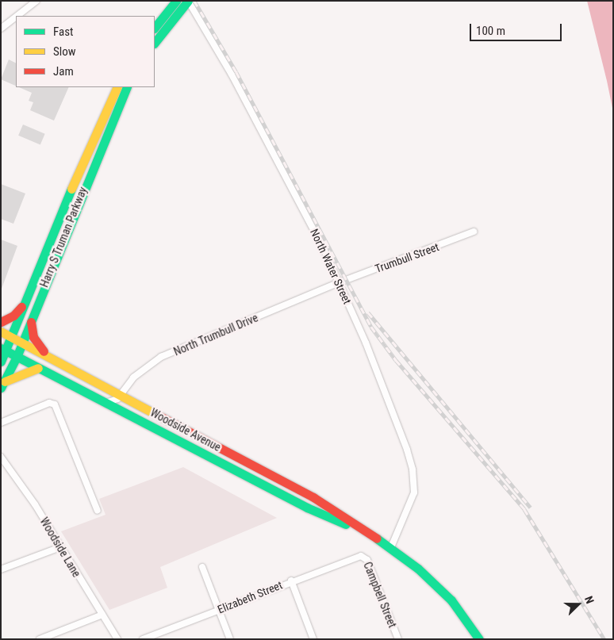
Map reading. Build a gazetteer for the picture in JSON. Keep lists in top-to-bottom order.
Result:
{
  "streets": {
    "street": [
      "Harry S Truman Parkway",
      "Trumbull Street",
      "North Water Street",
      "North Trumbull Drive",
      "Woodside Avenue",
      "Woodside Lane",
      "Campbell Street",
      "Elizabeth Street"
    ]
  },
  "crossings": [
    ["Harry S Truman Parkway", "Woodside Avenue"],
    ["Trumbull Street", "North Water Street"],
    ["Trumbull Street", "North Trumbull Drive"],
    ["North Water Street", "North Trumbull Drive"],
    ["North Water Street", "Woodside Avenue"],
    ["North Trumbull Drive", "Woodside Avenue"],
    ["Campbell Street", "Elizabeth Street"]
  ],
  "legend": ["Fast", "Slow", "Jam"],
  "scale_bar": "100 m",
  "north": "right"
}
